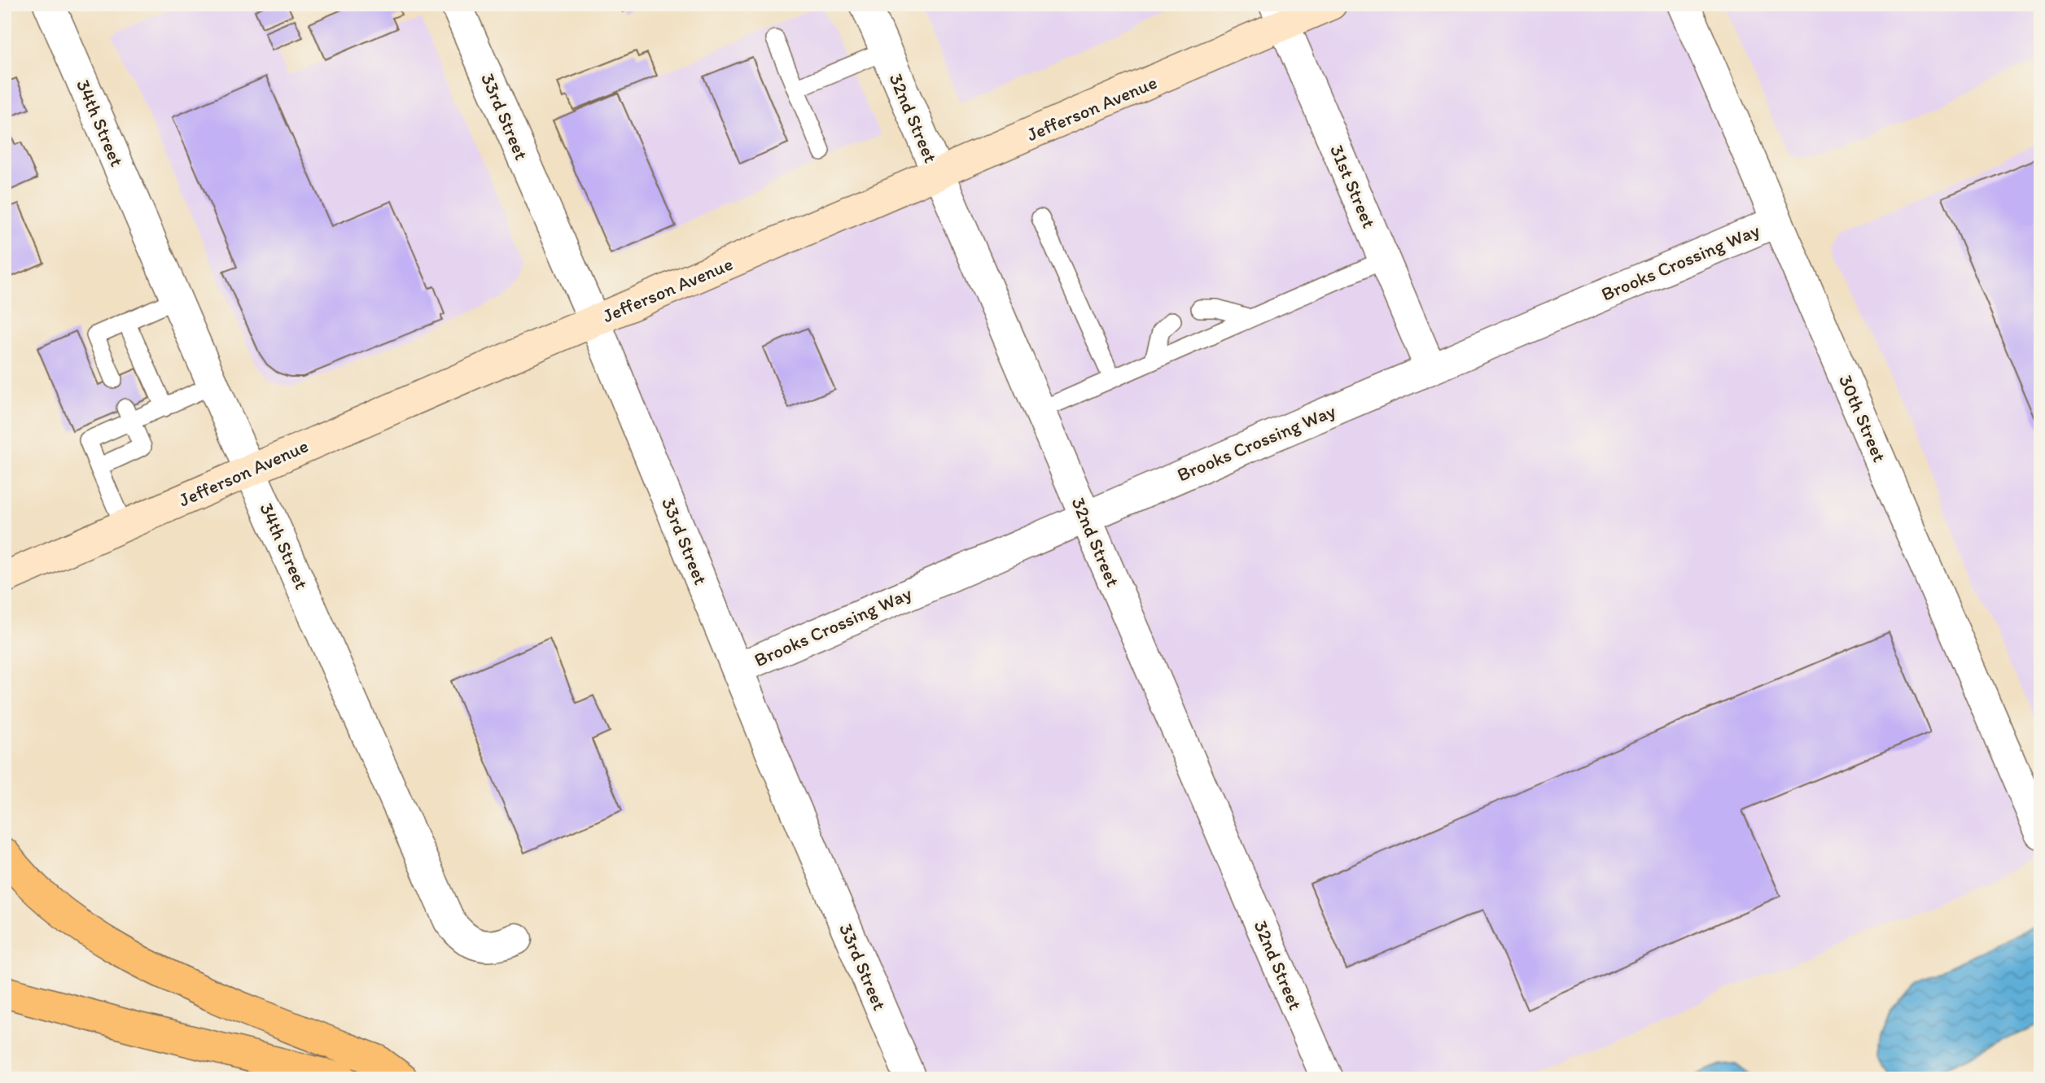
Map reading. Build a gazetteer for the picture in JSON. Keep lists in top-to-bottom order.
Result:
{
  "streets": {
    "main road": ["Jefferson Avenue"],
    "street": [
      "33rd Street",
      "32nd Street",
      "34th Street",
      "31st Street",
      "Brooks Crossing Way",
      "30th Street"
    ]
  },
  "crossings": [
    ["Jefferson Avenue", "33rd Street"],
    ["Jefferson Avenue", "32nd Street"],
    ["Jefferson Avenue", "34th Street"],
    ["Jefferson Avenue", "31st Street"],
    ["33rd Street", "Brooks Crossing Way"],
    ["32nd Street", "Brooks Crossing Way"],
    ["31st Street", "Brooks Crossing Way"],
    ["Brooks Crossing Way", "30th Street"]
  ]
}
